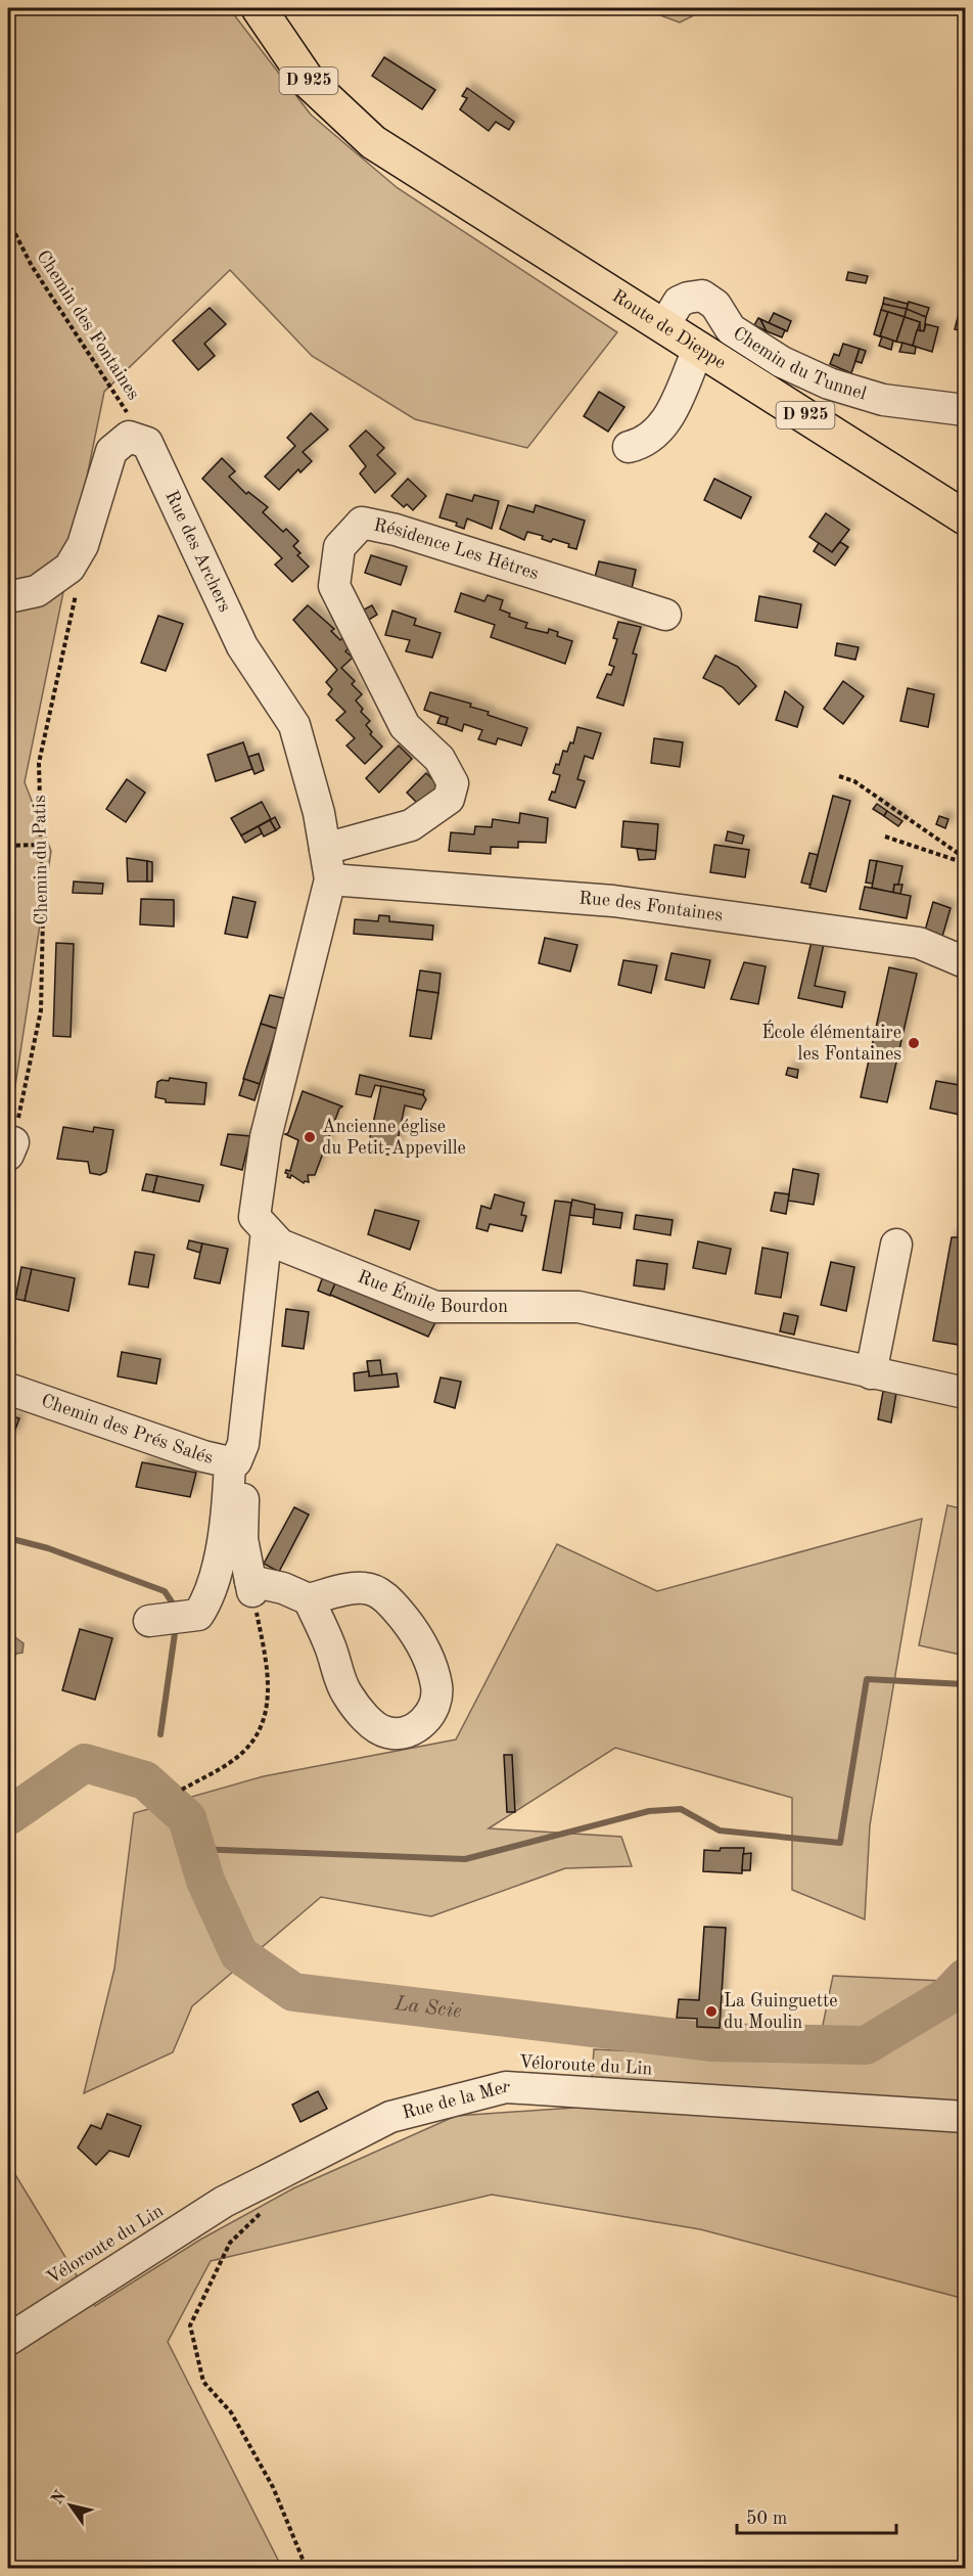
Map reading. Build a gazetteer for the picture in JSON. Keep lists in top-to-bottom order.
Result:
{
  "streets": {
    "main road": ["D 925", "Route de Dieppe"],
    "street": [
      "Chemin du Tunnel",
      "Résidence Les Hêtres",
      "Rue des Archers",
      "Rue des Fontaines",
      "Rue Émile Bourdon",
      "Chemin des Prés Salés",
      "Rue de la Mer"
    ],
    "path": ["Chemin des Fontaines", "Chemin du Patis"]
  },
  "crossings": [
    ["Chemin des Fontaines", "Rue des Archers"],
    ["Route de Dieppe", "Chemin du Tunnel"],
    ["Résidence Les Hêtres", "Rue des Archers"],
    ["Rue des Archers", "Rue des Fontaines"],
    ["Rue Émile Bourdon", "Chemin des Prés Salés"]
  ],
  "water": ["La Scie"],
  "places": ["École élémentaire les Fontaines", "Ancienne église du Petit-Appeville", "La Guinguette du Moulin"],
  "scale_bar": "50 m",
  "north": "top left"
}
